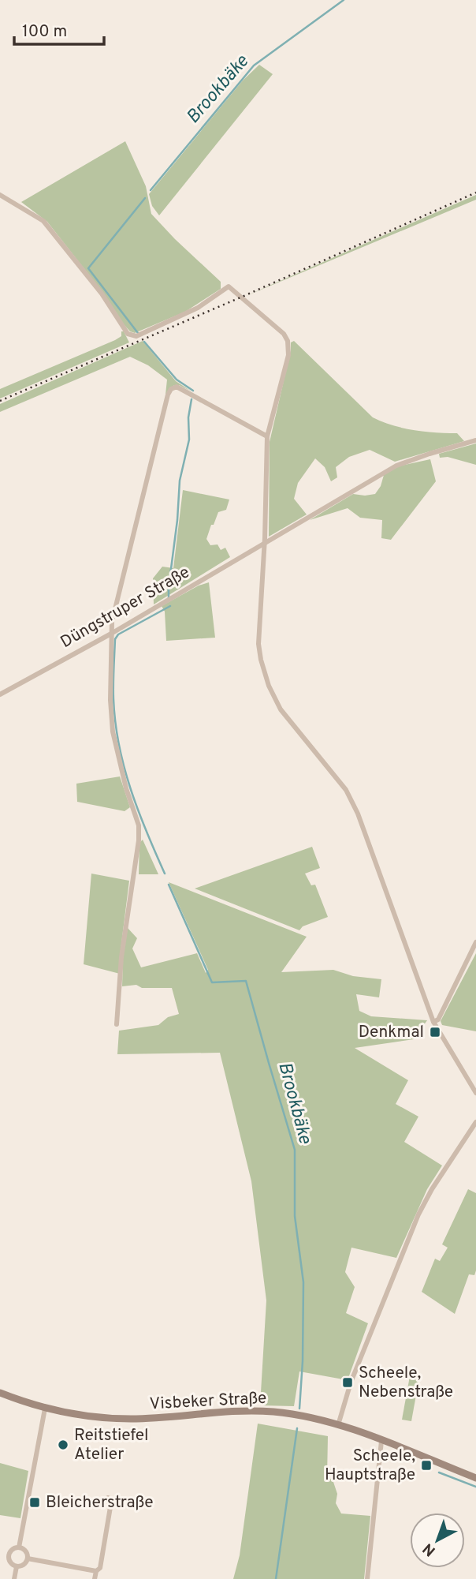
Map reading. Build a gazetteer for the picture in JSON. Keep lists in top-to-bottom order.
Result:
{
  "streets": {
    "main road": ["Visbeker Straße"],
    "street": ["Düngstruper Straße"]
  },
  "water": ["Brookbäke"],
  "places": {
    "transit": [
      "Denkmal",
      "Scheele, Nebenstraße",
      "Scheele, Hauptstraße",
      "Bleicherstraße"
    ],
    "other": ["Reitstiefel Atelier"]
  },
  "scale_bar": "100 m",
  "north": "bottom left"
}
